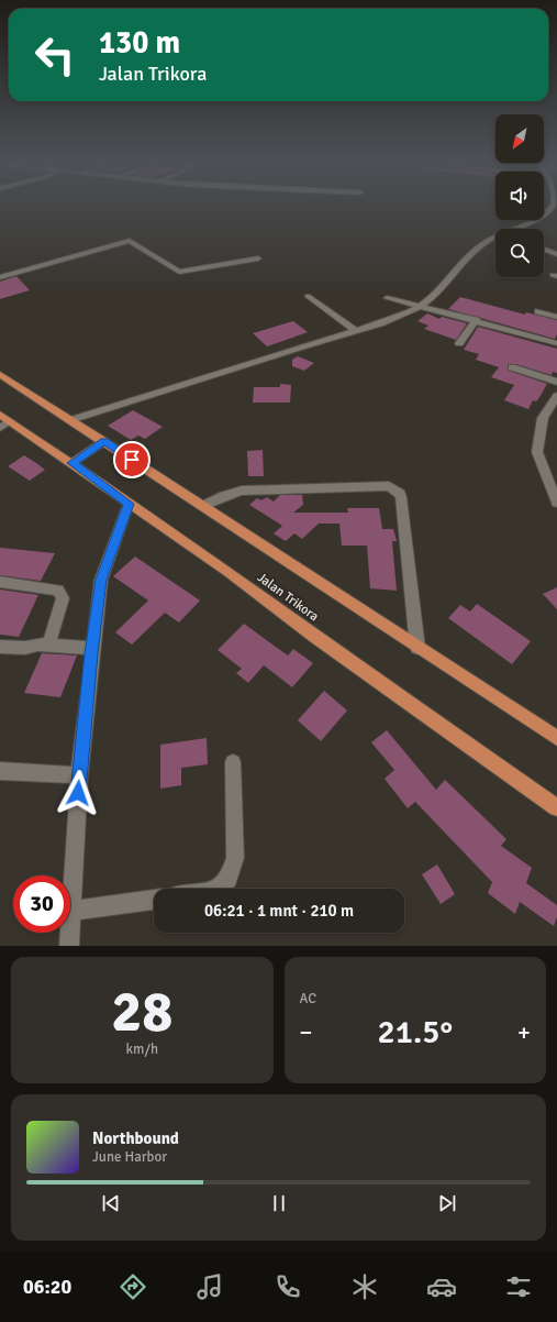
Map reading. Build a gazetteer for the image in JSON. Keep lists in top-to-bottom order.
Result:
{
  "streets": {
    "main road": ["Jalan Trikora"]
  },
  "north": "bottom left",
  "page": {
    "turn": ["130 m", "Jalan Trikora"],
    "limit": "30",
    "trip": "06:21 · 1 mnt · 210 m",
    "tile": [
      ["28", "km/h"],
      "AC"
    ],
    "heat": ["−", "21.5°", "+"],
    "song": ["Northbound", "June Harbor"],
    "tabs": "06:20"
  }
}
